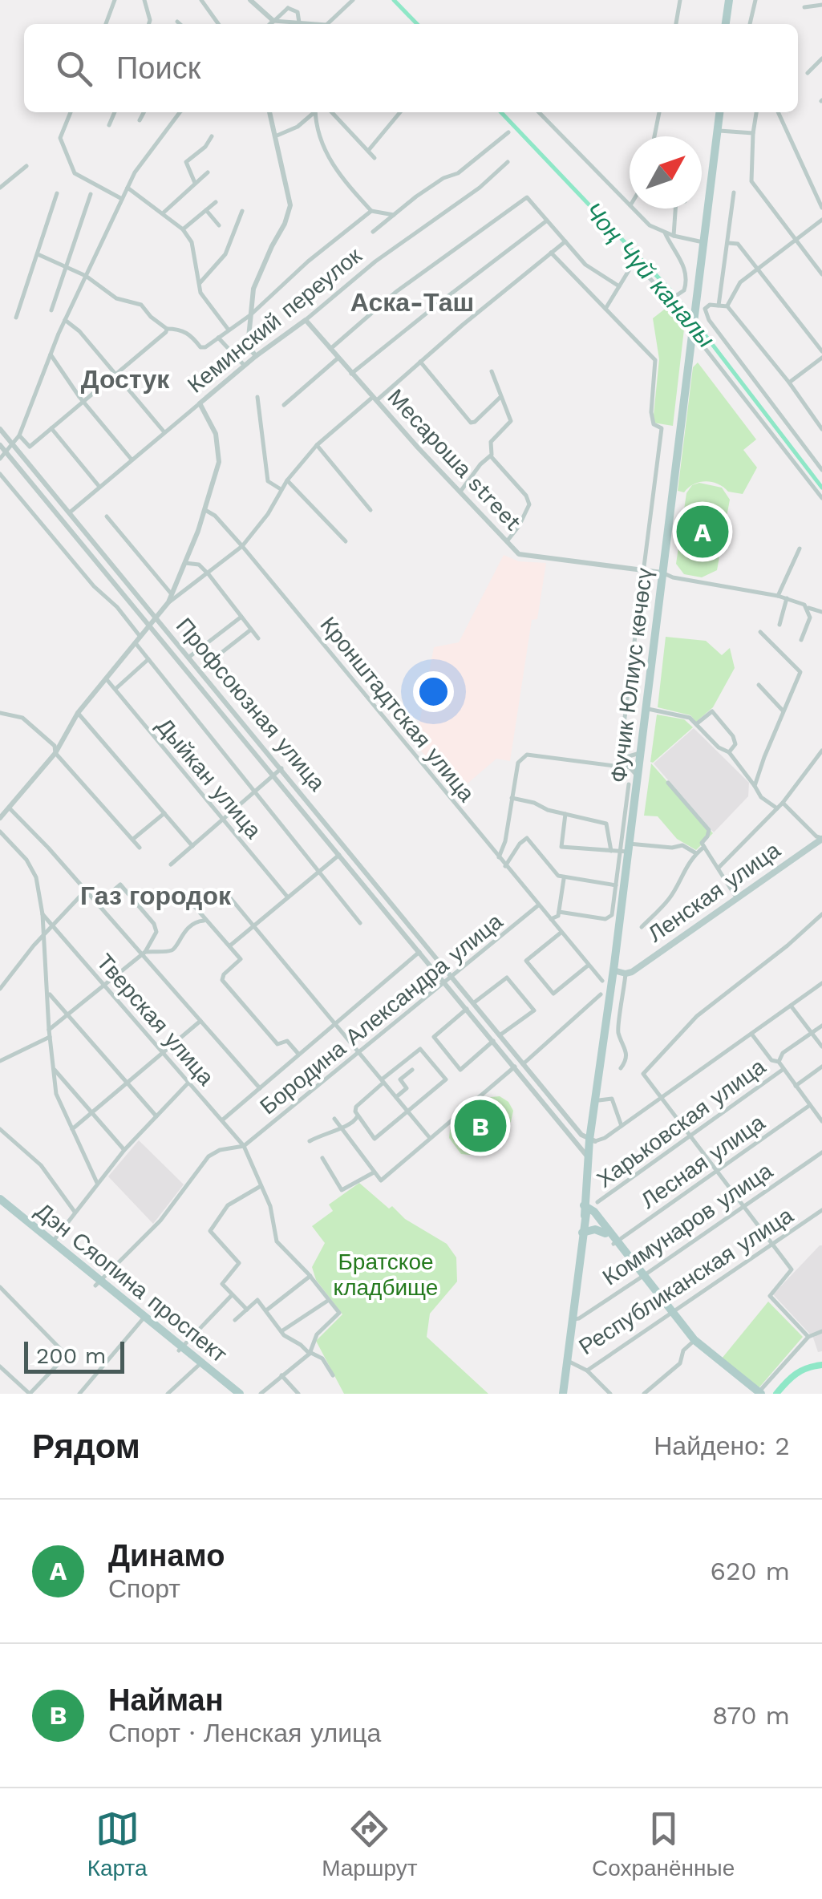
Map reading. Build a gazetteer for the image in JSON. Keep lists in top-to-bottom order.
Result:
{
  "streets": {
    "main road": ["Фучик Юлиус көчөсү", "Ленская улица", "Дэн Сяопина проспект"],
    "street": [
      "Кеминский переулок",
      "Месароша street",
      "Профсоюзная улица",
      "Кронштадтская улица",
      "Дыйкан улица",
      "Бородина Александра улица",
      "Тверская улица",
      "Харьковская улица",
      "Лесная улица",
      "Коммунаров улица",
      "Республиканская улица"
    ]
  },
  "crossings": [
    ["Кеминский переулок", "Месароша street"],
    ["Кеминский переулок", "Профсоюзная улица"],
    ["Месароша street", "Фучик Юлиус көчөсү"],
    ["Фучик Юлиус көчөсү", "Профсоюзная улица"],
    ["Фучик Юлиус көчөсү", "Харьковская улица"],
    ["Фучик Юлиус көчөсү", "Коммунаров улица"],
    ["Фучик Юлиус көчөсү", "Республиканская улица"],
    ["Профсоюзная улица", "Бородина Александра улица"],
    ["Кронштадтская улица", "Бородина Александра улица"],
    ["Бородина Александра улица", "Тверская улица"]
  ],
  "districts": ["Аска-Таш", "Достук", "Газ городок"],
  "water": ["Чоң Чүй каналы"],
  "parks": ["Братское кладбище"],
  "scale_bar": "200 m",
  "north": "top right",
  "page": {
    "search": "Поиск",
    "pins": ["A", "B"],
    "scale": "200 m",
    "heading": ["Рядом", "Найдено: 2"],
    "list": [
      {
        "mark": "A",
        "name": "Динамо",
        "note": "Спорт",
        "value": "620 m"
      },
      {
        "mark": "B",
        "name": "Найман",
        "note": "Спорт · Ленская улица",
        "value": "870 m"
      }
    ],
    "nav": ["Карта", "Маршрут", "Сохранённые"]
  }
}
